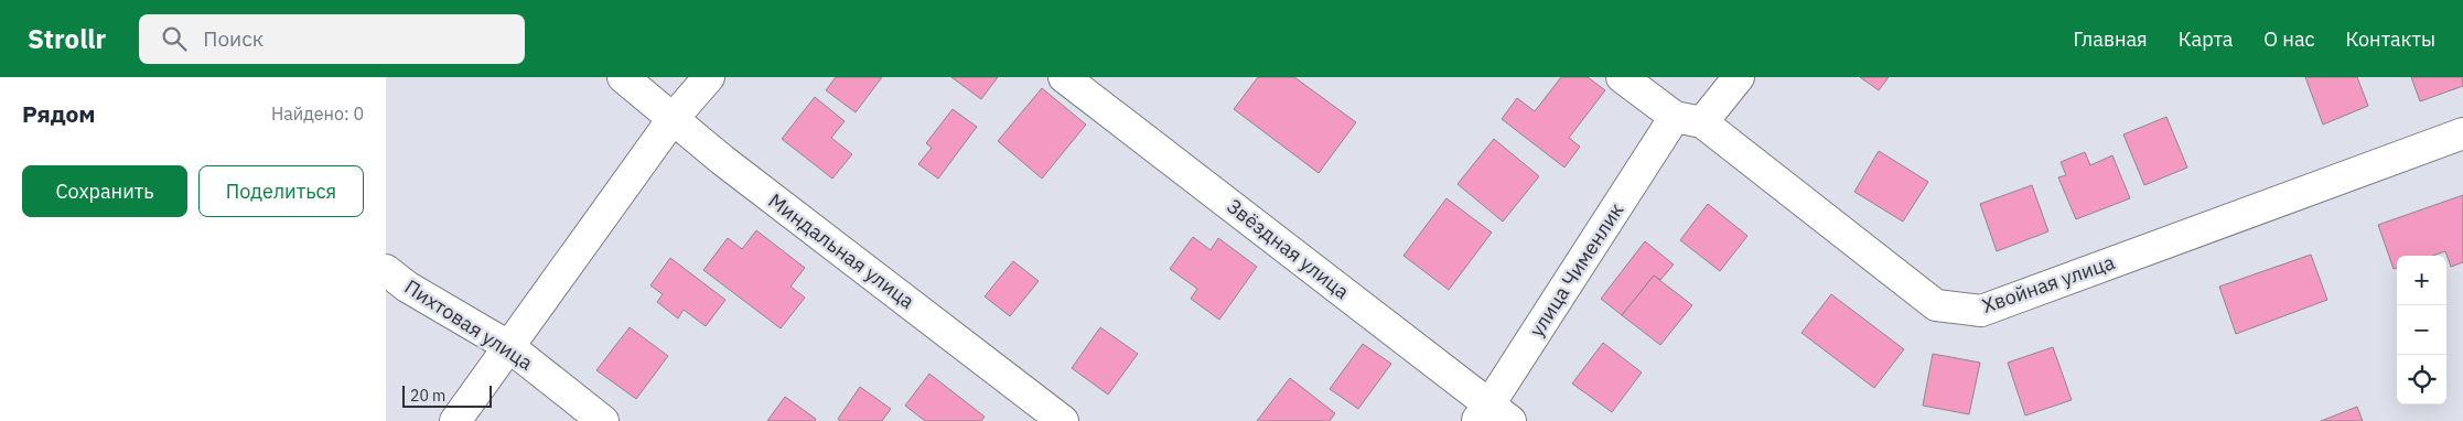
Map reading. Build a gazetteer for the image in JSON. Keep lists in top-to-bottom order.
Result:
{
  "streets": {
    "street": [
      "Звёздная улица",
      "Миндальная улица",
      "улица Чименлик",
      "Хвойная улица",
      "Пихтовая улица"
    ]
  },
  "crossings": [
    ["Звёздная улица", "улица Чименлик"],
    ["улица Чименлик", "Хвойная улица"]
  ],
  "scale_bar": "20 m",
  "page": {
    "header": "Strollr",
    "search": "Поиск",
    "nav": [
      "Главная",
      "Карта",
      "О нас",
      "Контакты"
    ],
    "heading": ["Рядом", "Найдено: 0"],
    "buttons": ["Сохранить", "Поделиться"],
    "map_buttons": ["+", "−"],
    "scale": "20 m"
  }
}
